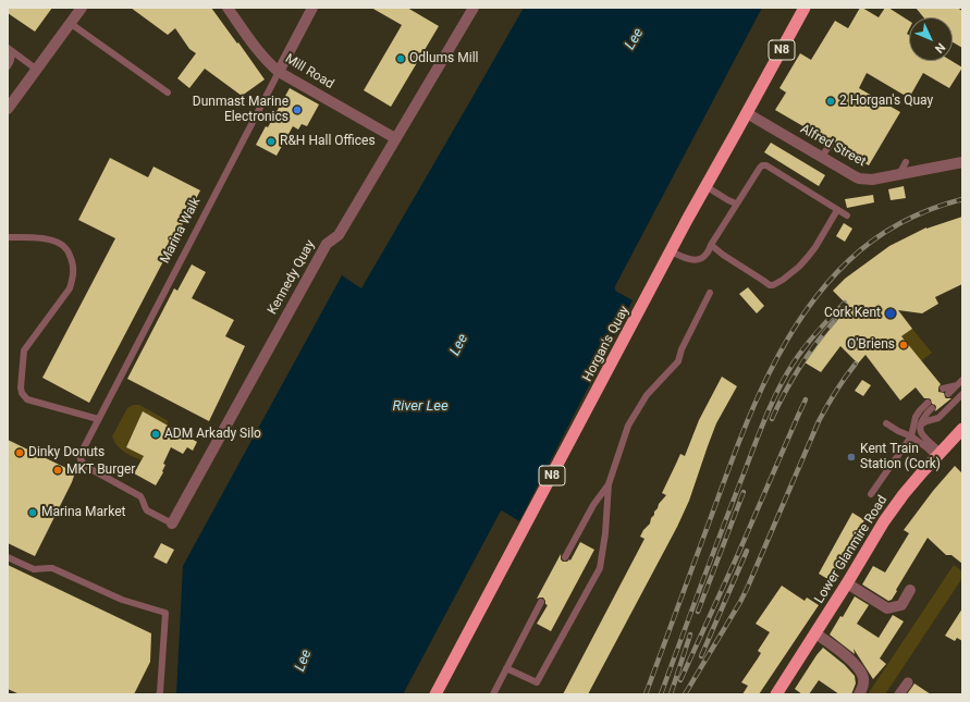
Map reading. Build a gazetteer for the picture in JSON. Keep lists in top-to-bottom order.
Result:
{
  "streets": {
    "highway": ["N8", "Horgan's Quay", "Lower Glanmire Road"],
    "street": [
      "Mill Road",
      "Alfred Street",
      "Marina Walk",
      "Kennedy Quay"
    ]
  },
  "crossings": [
    ["Mill Road", "Marina Walk"],
    ["Mill Road", "Kennedy Quay"],
    ["Alfred Street", "Horgan's Quay"],
    ["Marina Walk", "Kennedy Quay"]
  ],
  "water": ["Lee", "River Lee"],
  "places": [
    "Odlums Mill",
    "2 Horgan's Quay",
    "Dunmast Marine Electronics",
    "R&H Hall Offices",
    "Cork Kent",
    "O'Briens",
    "ADM Arkady Silo",
    "Dinky Donuts",
    "Kent Train Station (Cork)",
    "MKT Burger",
    "Marina Market"
  ],
  "north": "bottom right"
}
